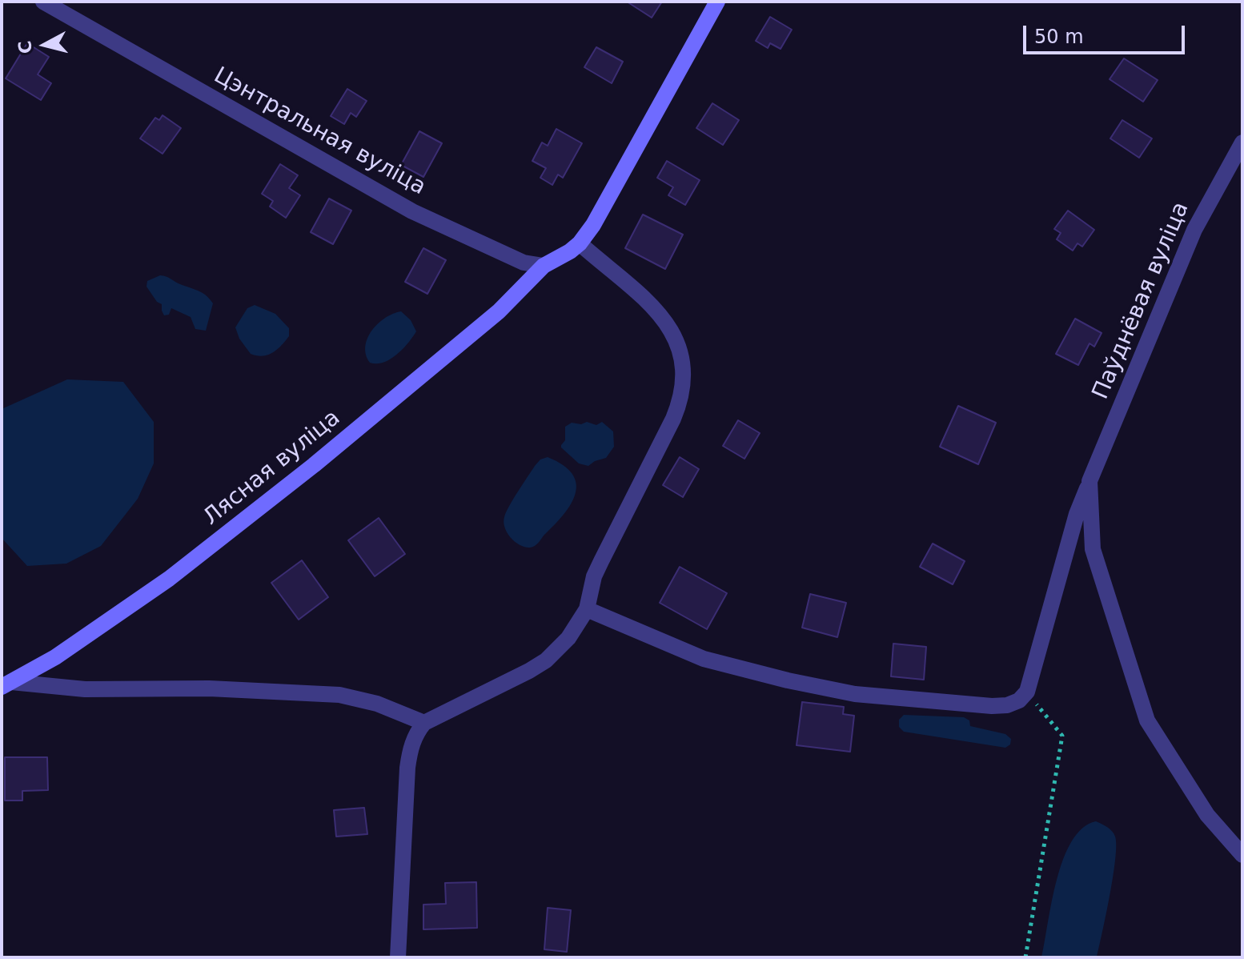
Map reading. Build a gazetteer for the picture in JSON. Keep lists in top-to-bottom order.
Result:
{
  "streets": {
    "street": ["Цэнтральная вуліца", "Паўднёвая вуліца", "Лясная вуліца"]
  },
  "crossings": [
    ["Цэнтральная вуліца", "Лясная вуліца"]
  ],
  "scale_bar": "50 m",
  "north": "left"
}
